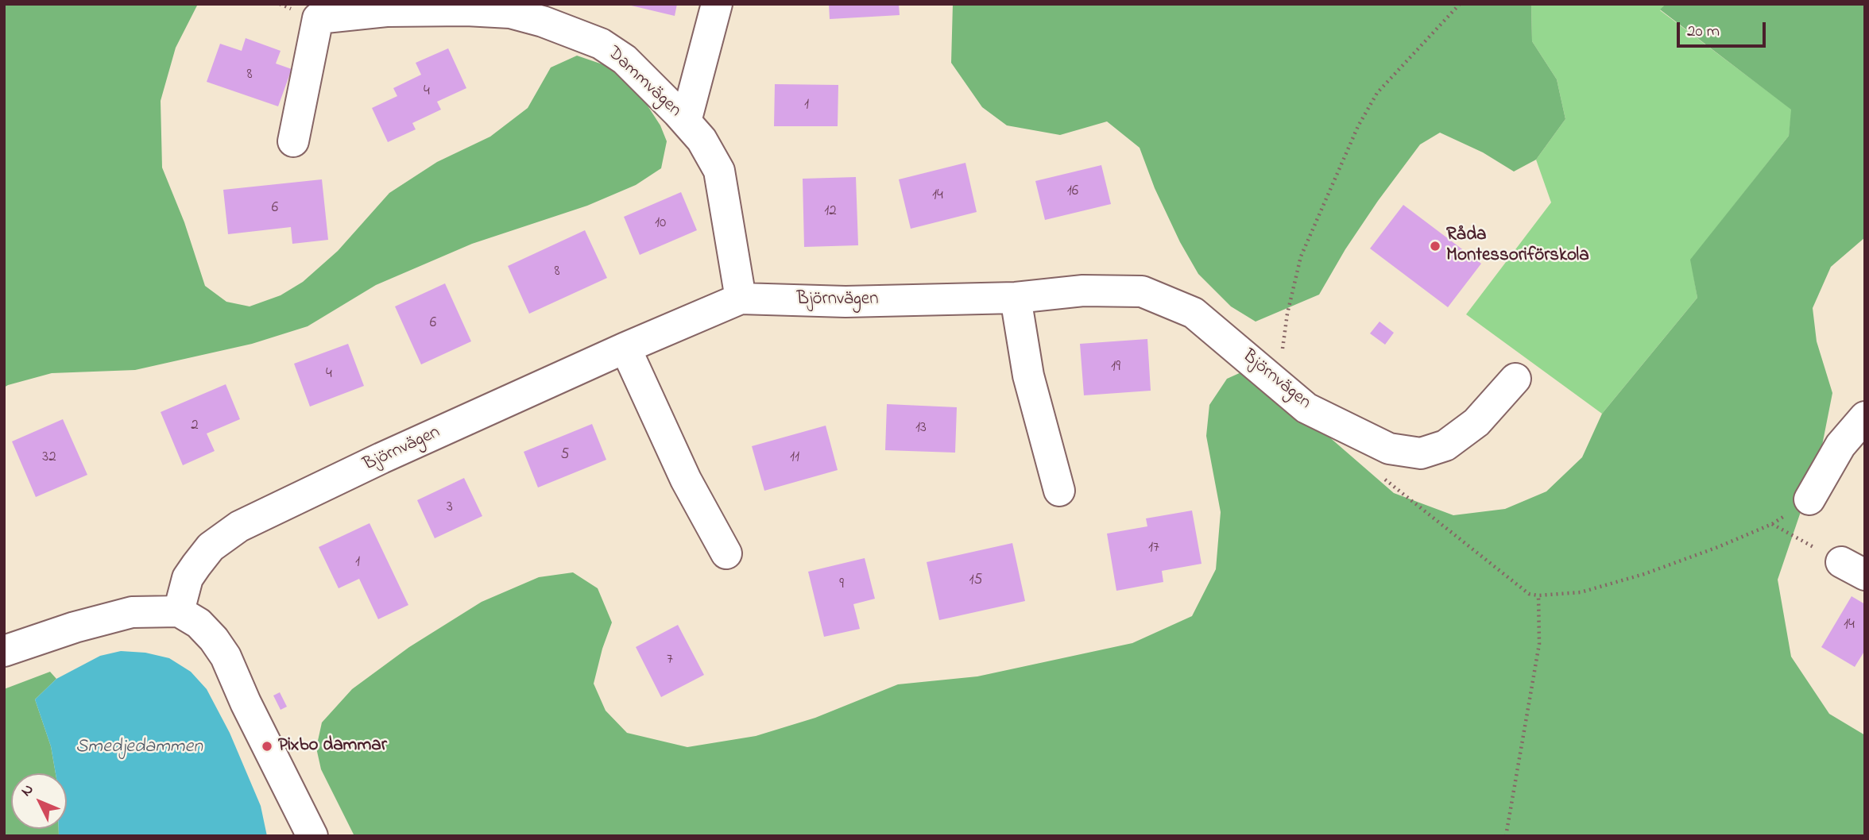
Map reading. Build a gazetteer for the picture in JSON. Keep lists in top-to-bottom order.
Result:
{
  "streets": {
    "street": ["Dammvägen", "Björnvägen"]
  },
  "crossings": [
    ["Dammvägen", "Björnvägen"]
  ],
  "water": ["Smedjedammen"],
  "places": ["Råda Montessoriförskola", "Pixbo dammar"],
  "house_numbers": [
    "8",
    "4",
    "1",
    "16",
    "14",
    "6",
    "12",
    "10",
    "8",
    "6",
    "19",
    "4",
    "2",
    "13",
    "5",
    "32",
    "11",
    "3",
    "17",
    "1",
    "15",
    "9",
    "14",
    "7"
  ],
  "scale_bar": "20 m",
  "north": "top left"
}
